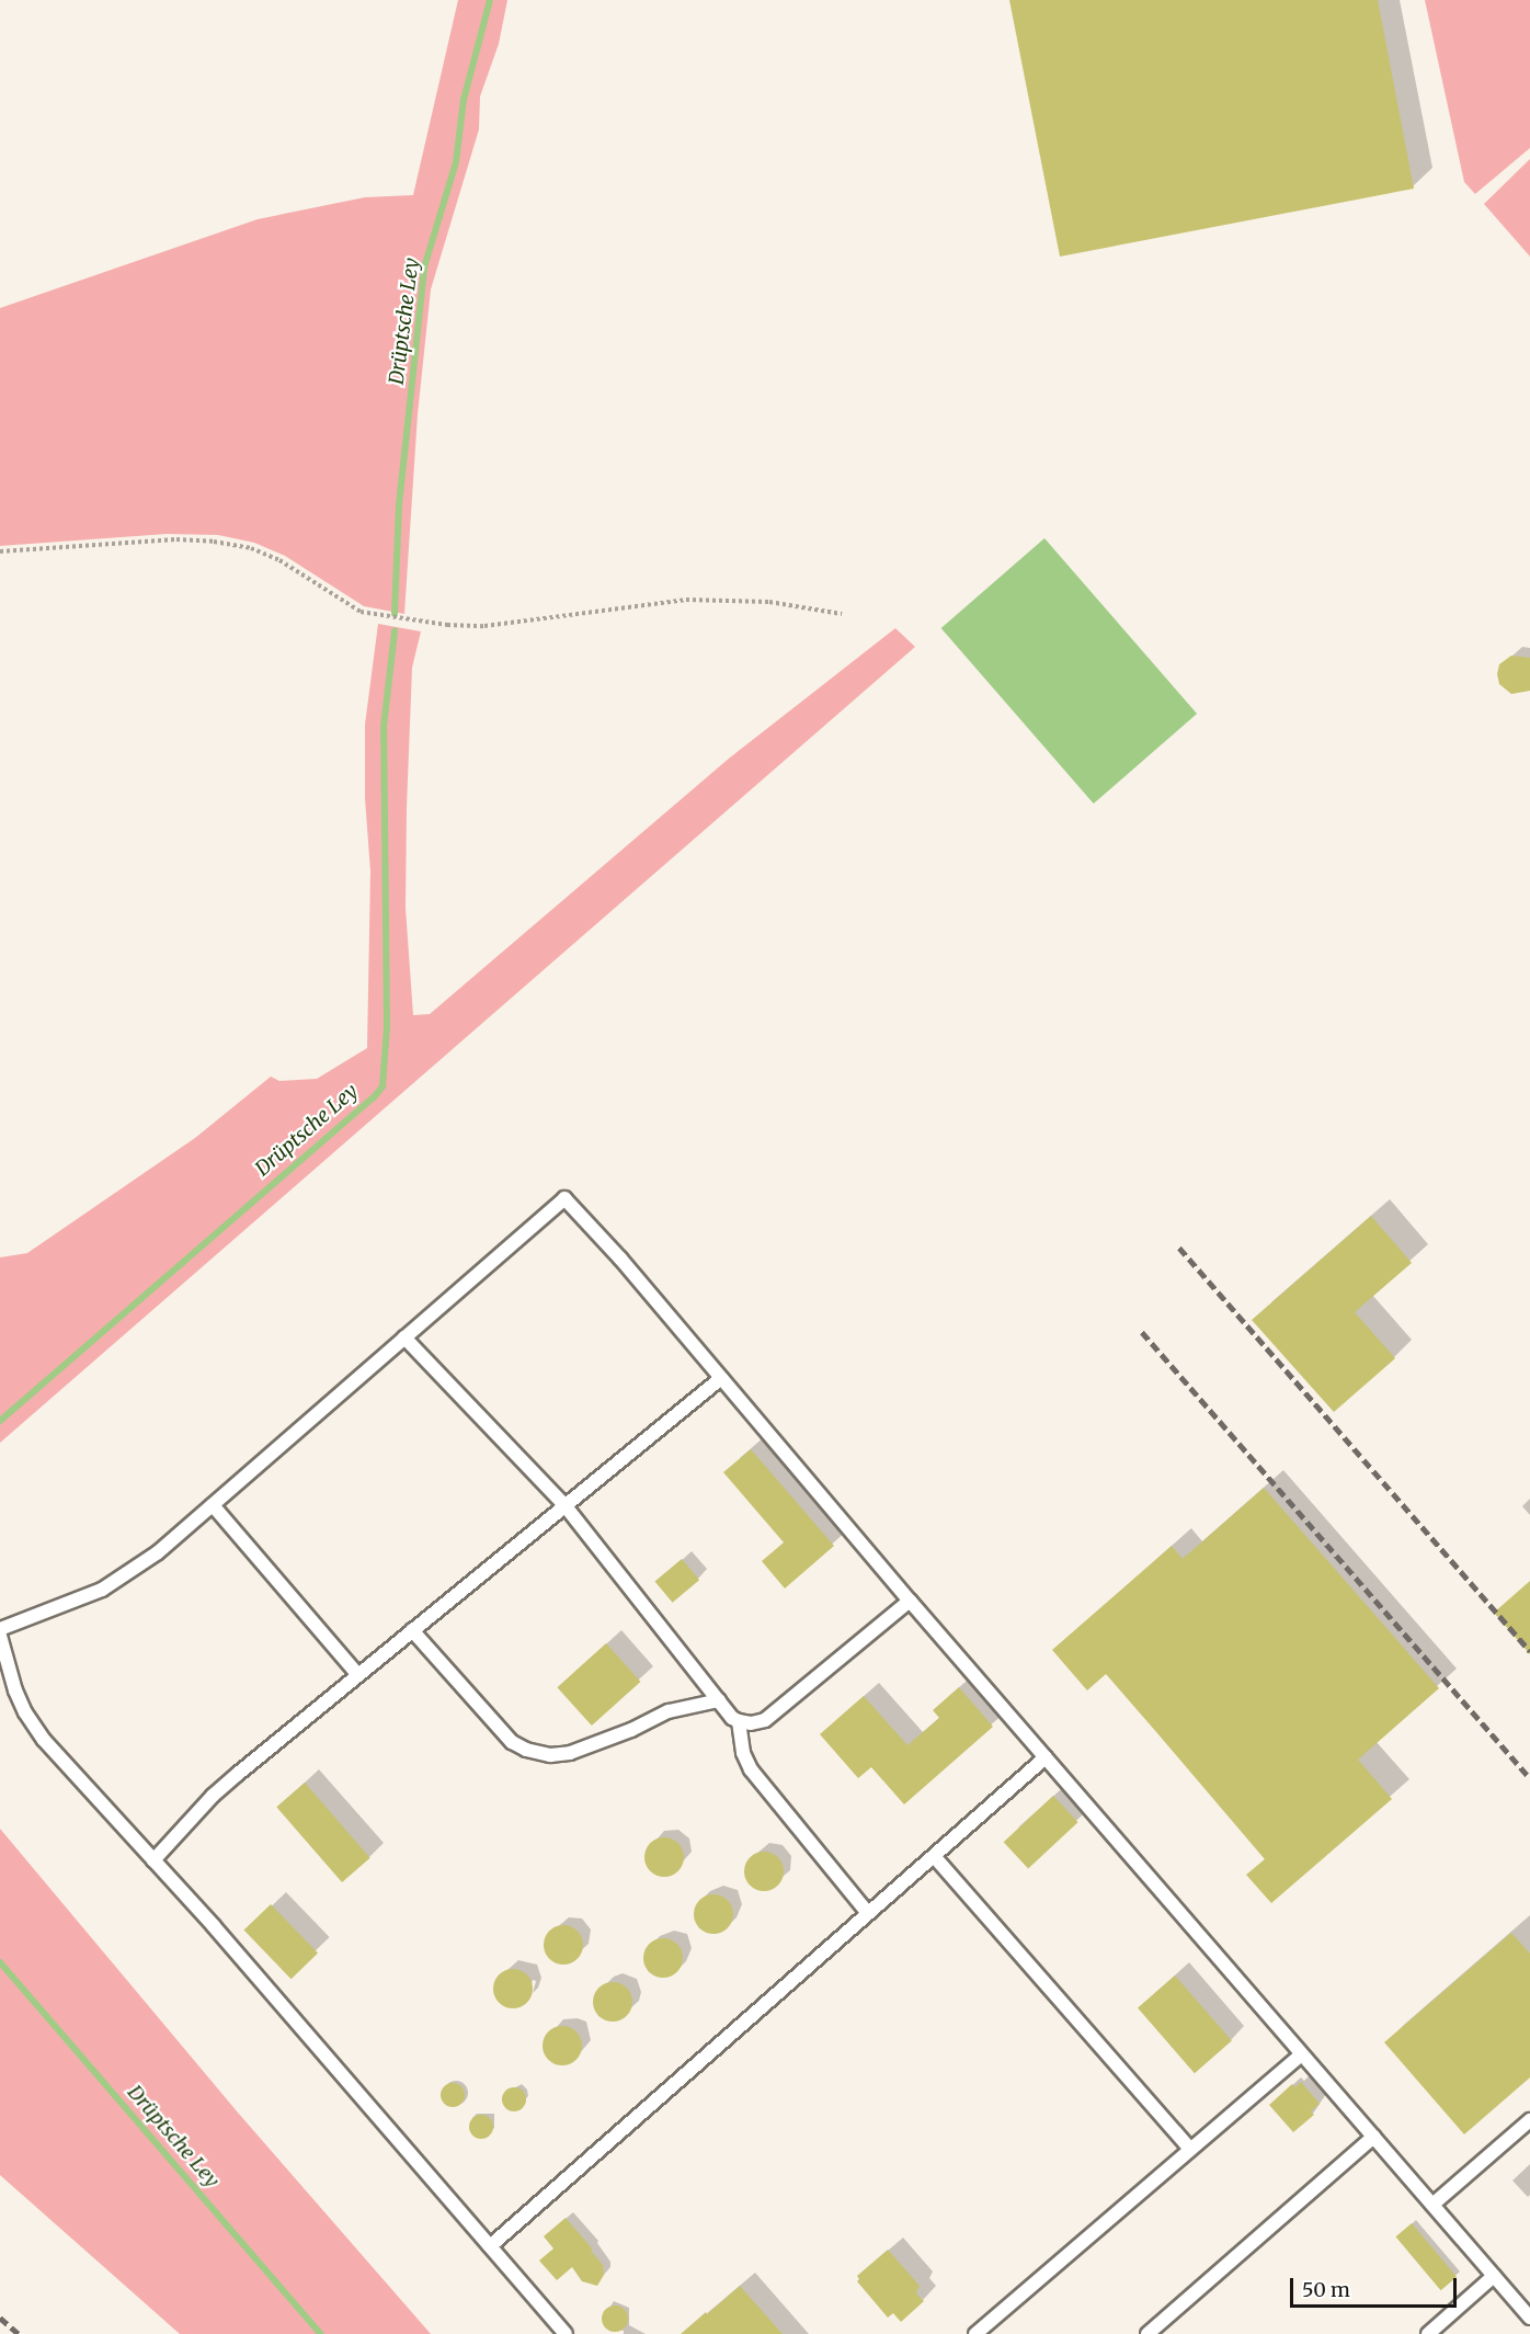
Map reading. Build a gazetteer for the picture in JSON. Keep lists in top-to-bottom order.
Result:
{
  "water": ["Drüptsche Ley"],
  "scale_bar": "50 m"
}
